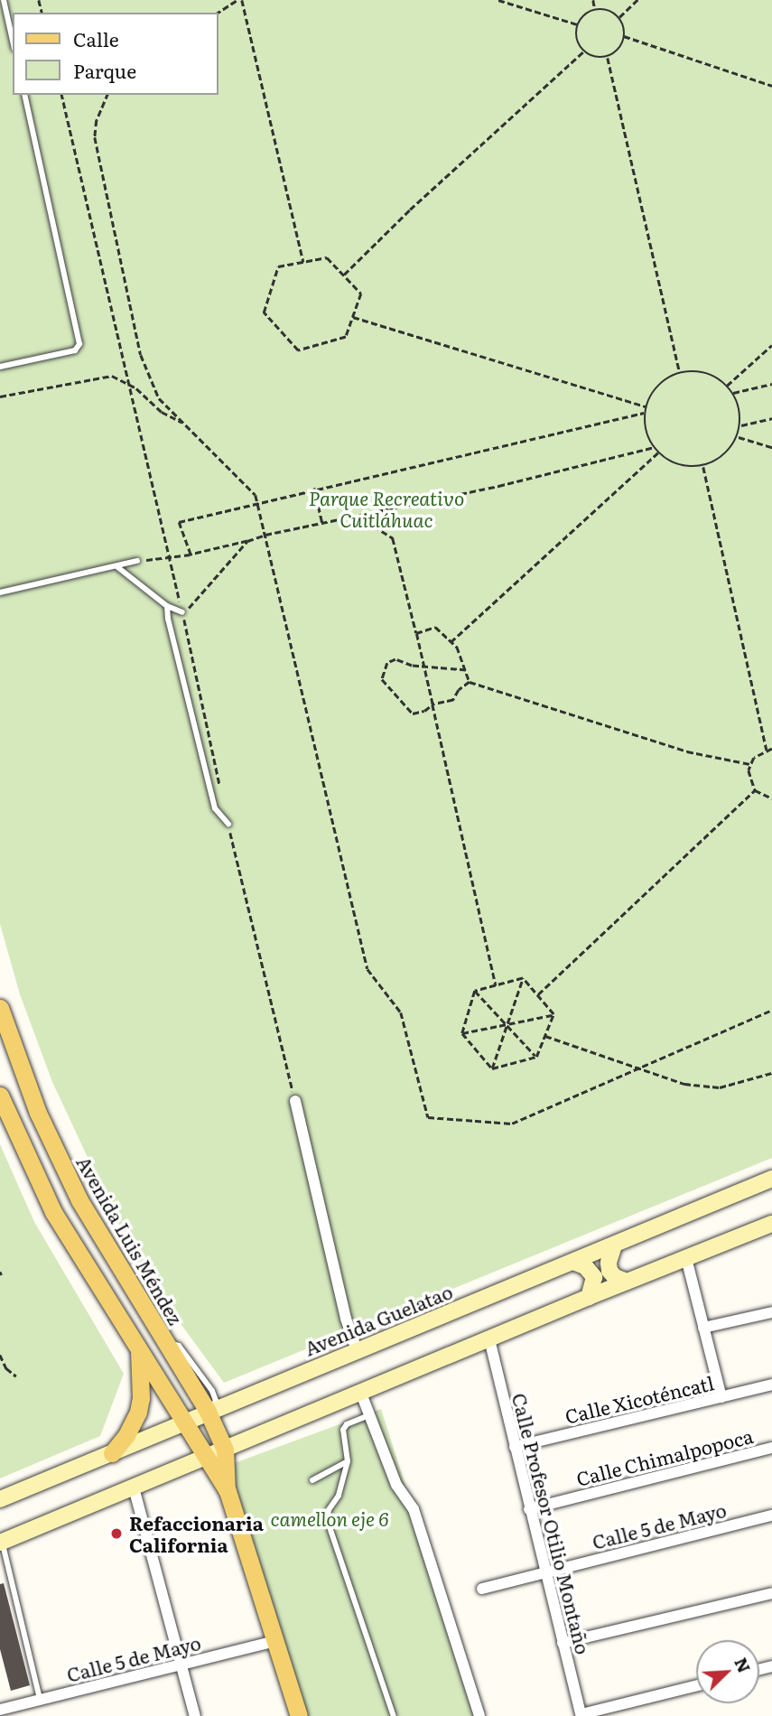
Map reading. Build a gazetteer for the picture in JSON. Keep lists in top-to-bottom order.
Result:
{
  "streets": {
    "main road": ["Avenida Luis Méndez", "Avenida Guelatao"],
    "street": [
      "Calle Xicoténcatl",
      "Calle Chimalpopoca",
      "Calle Profesor Otilio Montaño",
      "Calle 5 de Mayo"
    ]
  },
  "crossings": [
    ["Avenida Luis Méndez", "Avenida Guelatao"],
    ["Calle Xicoténcatl", "Calle Profesor Otilio Montaño"],
    ["Calle Chimalpopoca", "Calle Profesor Otilio Montaño"],
    ["Calle Profesor Otilio Montaño", "Calle 5 de Mayo"]
  ],
  "parks": ["Parque Recreativo Cuitláhuac", "camellon eje 6"],
  "places": ["Refaccionaria California"],
  "legend": ["Calle", "Parque"],
  "north": "top right"
}
